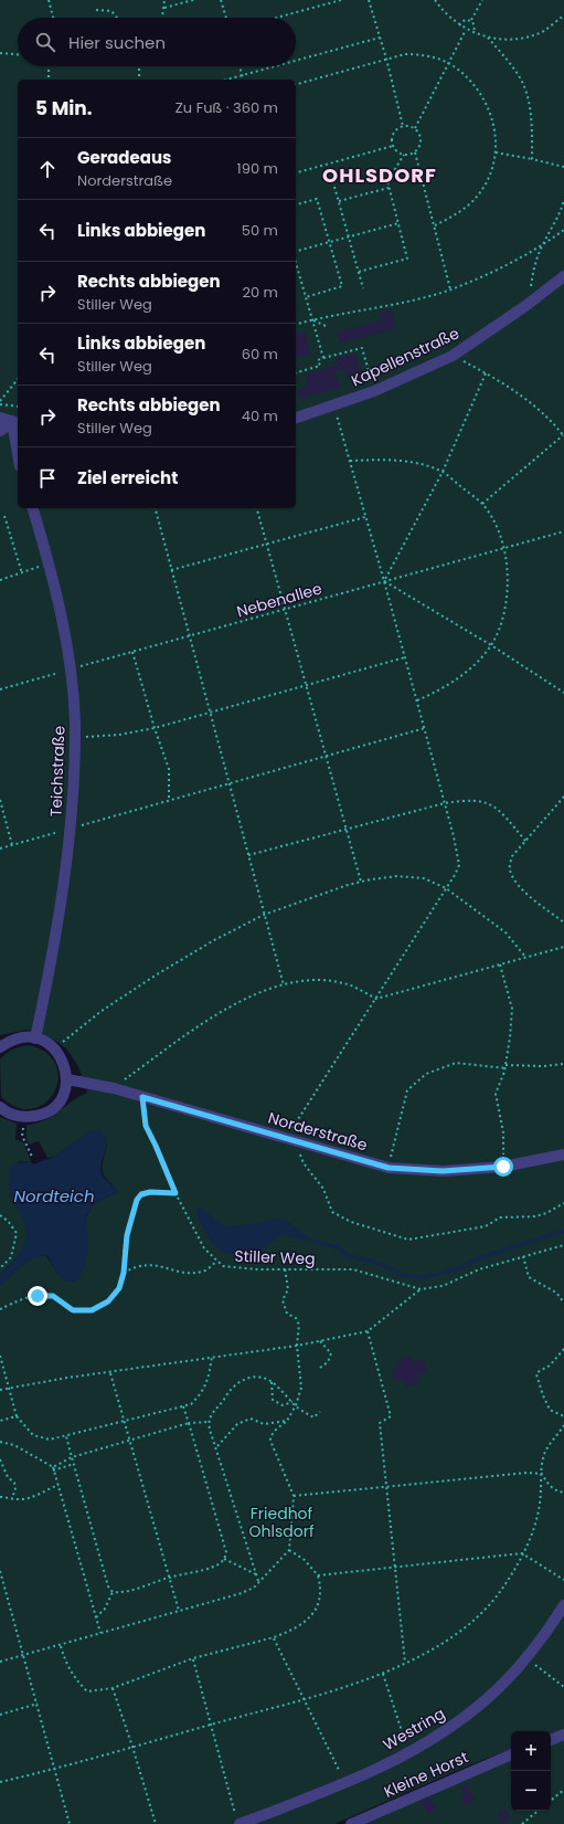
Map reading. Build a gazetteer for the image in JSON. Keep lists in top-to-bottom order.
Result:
{
  "streets": {
    "street": [
      "Kapellenstraße",
      "Teichstraße",
      "Norderstraße",
      "Westring",
      "Kleine Horst"
    ],
    "path": ["Nebenallee", "Stiller Weg"]
  },
  "crossings": [
    ["Nebenallee", "Teichstraße"],
    ["Norderstraße", "Stiller Weg"]
  ],
  "districts": ["OHLSDORF"],
  "water": ["Nordteich"],
  "parks": ["Friedhof Ohlsdorf"],
  "page": {
    "search": "Hier suchen",
    "heading": ["5 Min.", "Zu Fuß · 360 m"],
    "list": [
      ["Geradeaus", "Norderstraße", "190 m"],
      ["Links abbiegen", "50 m"],
      ["Rechts abbiegen", "Stiller Weg", "20 m"],
      ["Links abbiegen", "Stiller Weg", "60 m"],
      ["Rechts abbiegen", "Stiller Weg", "40 m"],
      "Ziel erreicht"
    ],
    "map_buttons": ["+", "−"]
  }
}
